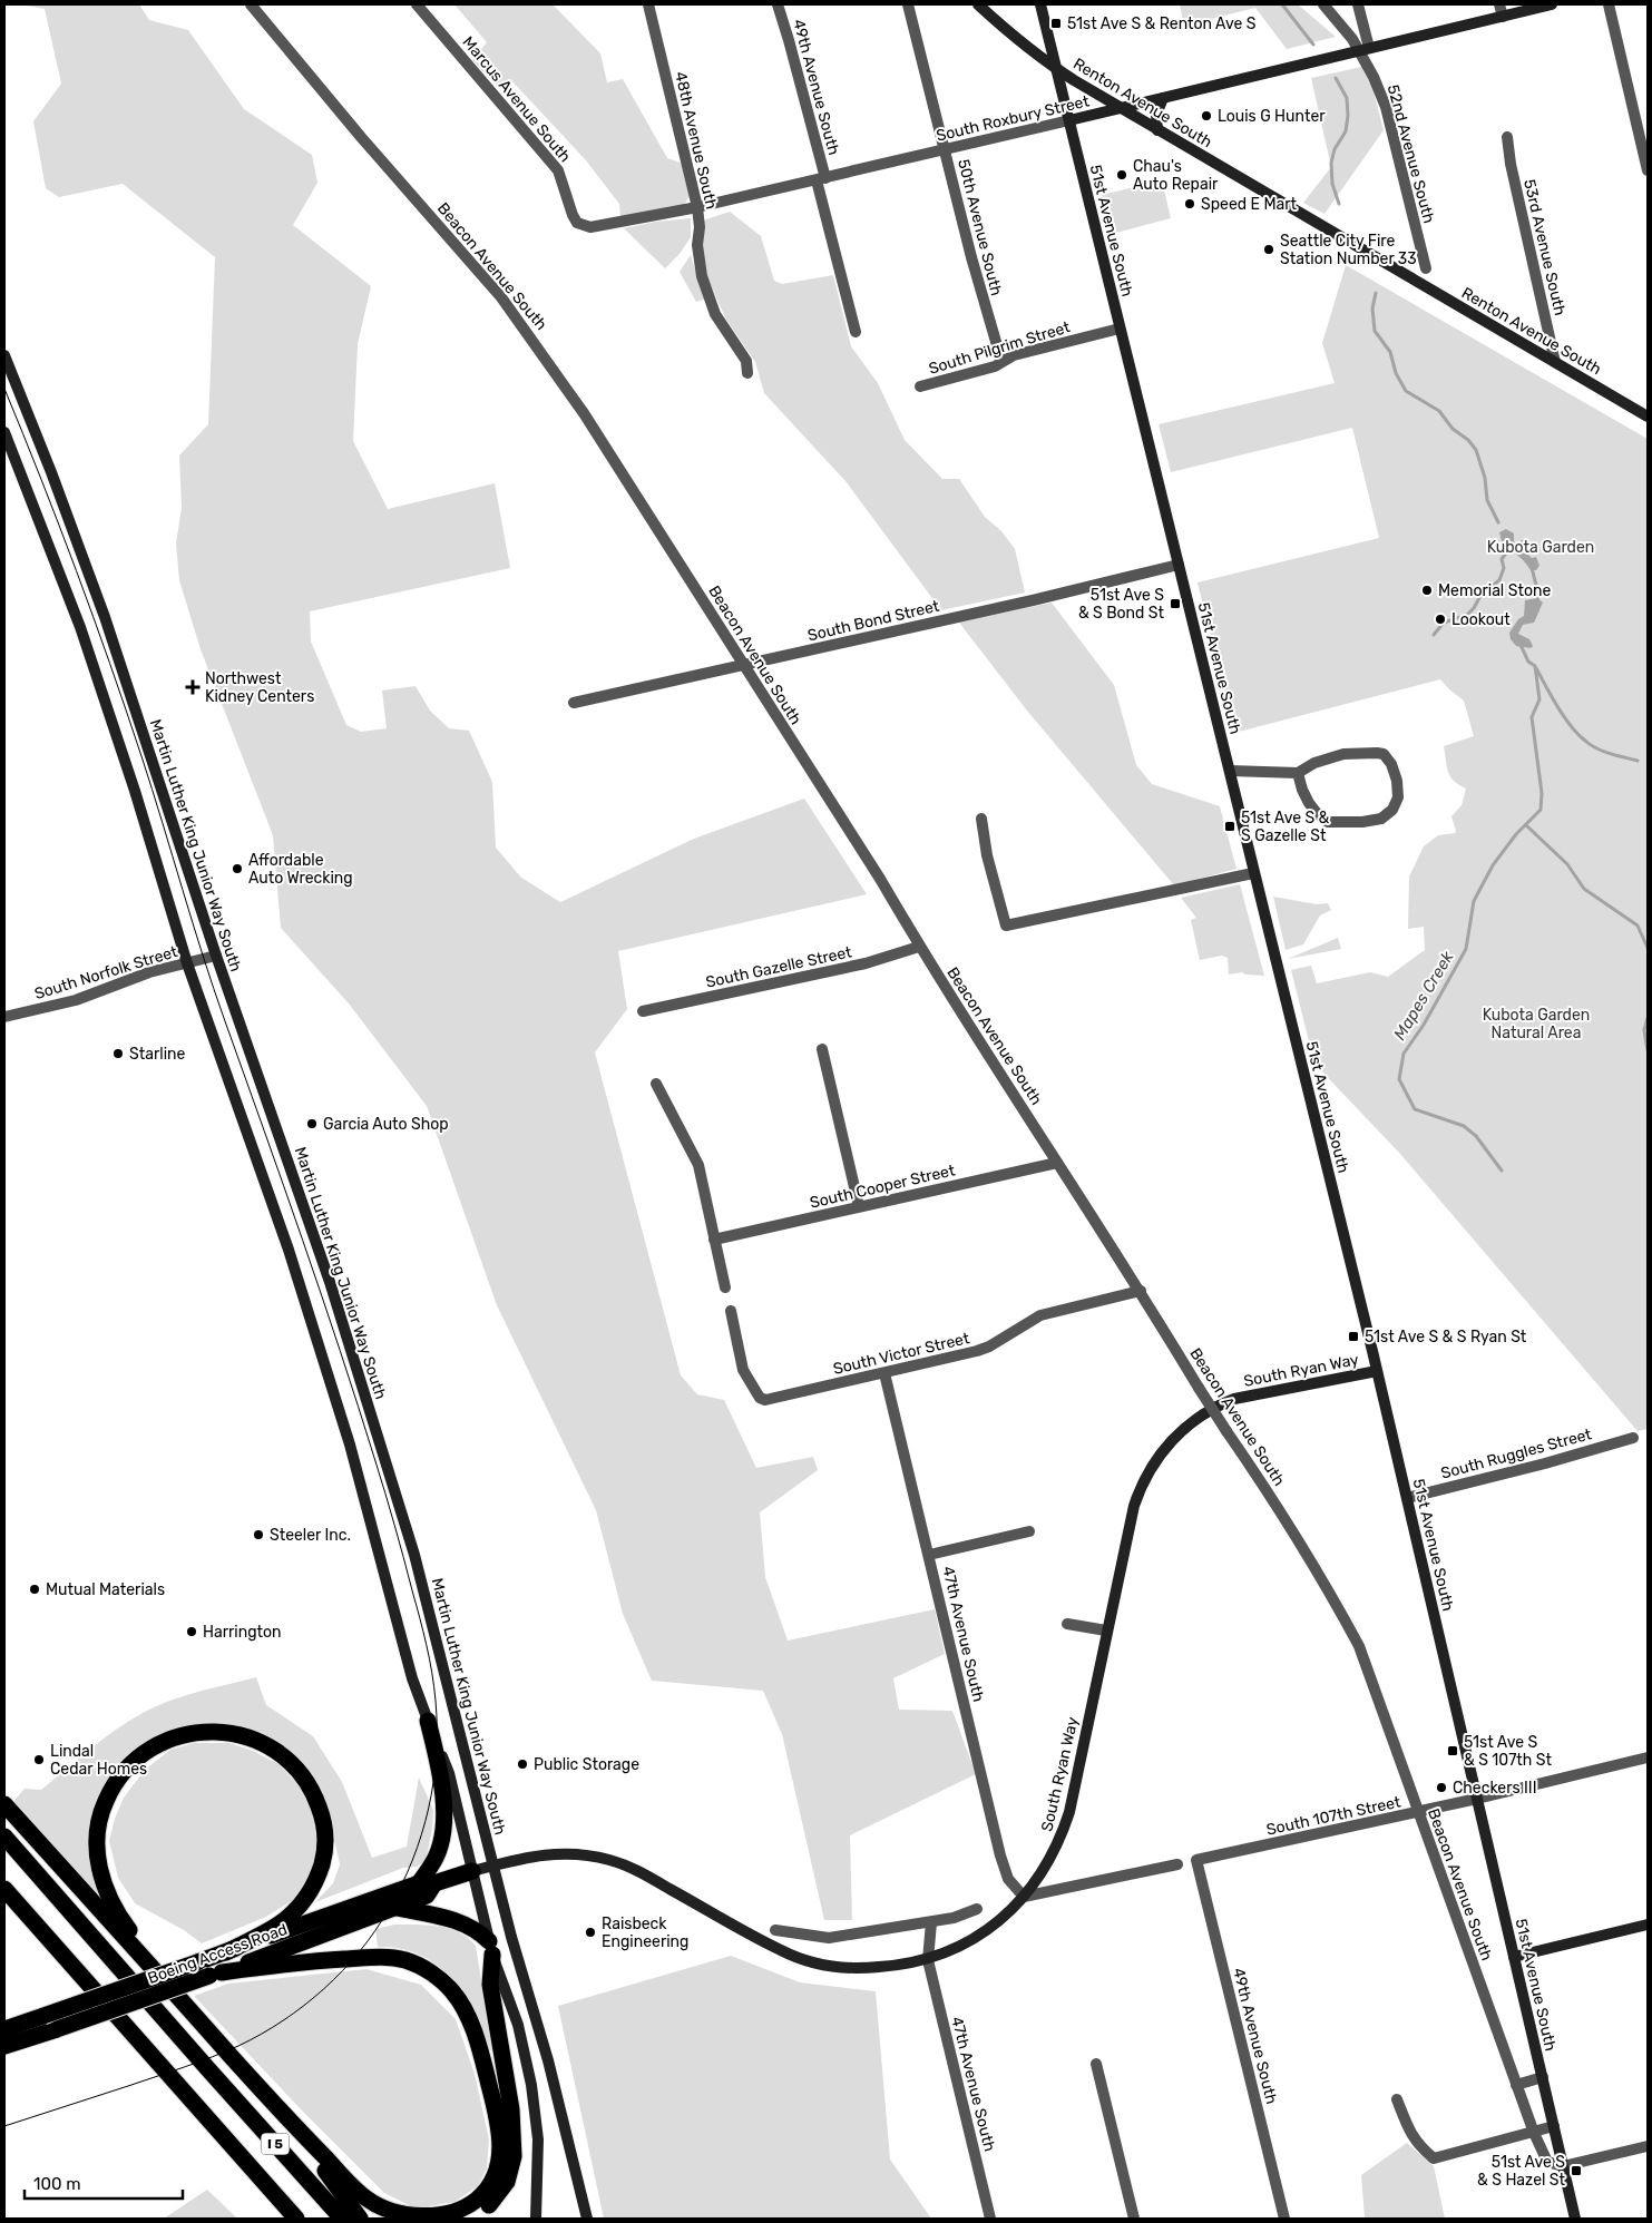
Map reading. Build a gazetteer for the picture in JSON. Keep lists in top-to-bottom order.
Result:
{
  "streets": {
    "highway": ["Boeing Access Road", "I 5"],
    "main road": [
      "Renton Avenue South",
      "South Roxbury Street",
      "51st Avenue South",
      "Martin Luther King Junior Way South",
      "South Ryan Way"
    ],
    "street": [
      "49th Avenue South",
      "Marcus Avenue South",
      "48th Avenue South",
      "52nd Avenue South",
      "50th Avenue South",
      "53rd Avenue South",
      "Beacon Avenue South",
      "South Pilgrim Street",
      "South Bond Street",
      "South Gazelle Street",
      "South Norfolk Street",
      "South Cooper Street",
      "South Victor Street",
      "South Ruggles Street",
      "47th Avenue South",
      "South 107th Street"
    ]
  },
  "crossings": [
    ["49th Avenue South", "South Roxbury Street"],
    ["49th Avenue South", "South 107th Street"],
    ["Marcus Avenue South", "South Roxbury Street"],
    ["Renton Avenue South", "South Roxbury Street"],
    ["Renton Avenue South", "51st Avenue South"],
    ["Renton Avenue South", "53rd Avenue South"],
    ["South Roxbury Street", "48th Avenue South"],
    ["South Roxbury Street", "52nd Avenue South"],
    ["South Roxbury Street", "50th Avenue South"],
    ["South Roxbury Street", "51st Avenue South"],
    ["50th Avenue South", "South Pilgrim Street"],
    ["51st Avenue South", "Beacon Avenue South"],
    ["51st Avenue South", "South Pilgrim Street"],
    ["51st Avenue South", "South Bond Street"],
    ["51st Avenue South", "South Ryan Way"],
    ["51st Avenue South", "South Ruggles Street"],
    ["51st Avenue South", "South 107th Street"],
    ["Beacon Avenue South", "South Bond Street"],
    ["Beacon Avenue South", "South Gazelle Street"],
    ["Beacon Avenue South", "South Cooper Street"],
    ["Beacon Avenue South", "South Victor Street"],
    ["Beacon Avenue South", "South 107th Street"],
    ["Martin Luther King Junior Way South", "South Norfolk Street"],
    ["Martin Luther King Junior Way South", "South Ryan Way"],
    ["Martin Luther King Junior Way South", "Boeing Access Road"],
    ["South Victor Street", "47th Avenue South"],
    ["South Ryan Way", "47th Avenue South"],
    ["South Ryan Way", "Boeing Access Road"]
  ],
  "water": ["Mapes Creek"],
  "parks": ["Kubota Garden", "Kubota Garden Natural Area"],
  "places": {
    "transit": [
      "51st Ave S & Renton Ave S",
      "51st Ave S & S Bond St",
      "51st Ave S & S Gazelle St",
      "51st Ave S & S Ryan St",
      "51st Ave S & S 107th St",
      "51st Ave S & S Hazel St"
    ],
    "other": [
      "Louis G Hunter",
      "Chau's Auto Repair",
      "Speed E Mart",
      "Seattle City Fire Station Number 33",
      "Memorial Stone",
      "Lookout",
      "Affordable Auto Wrecking",
      "Starline",
      "Garcia Auto Shop",
      "Steeler Inc.",
      "Mutual Materials",
      "Harrington",
      "Lindal Cedar Homes",
      "Public Storage",
      "Checkers III",
      "Raisbeck Engineering"
    ],
    "health": ["Northwest Kidney Centers"]
  },
  "scale_bar": "100 m"
}
